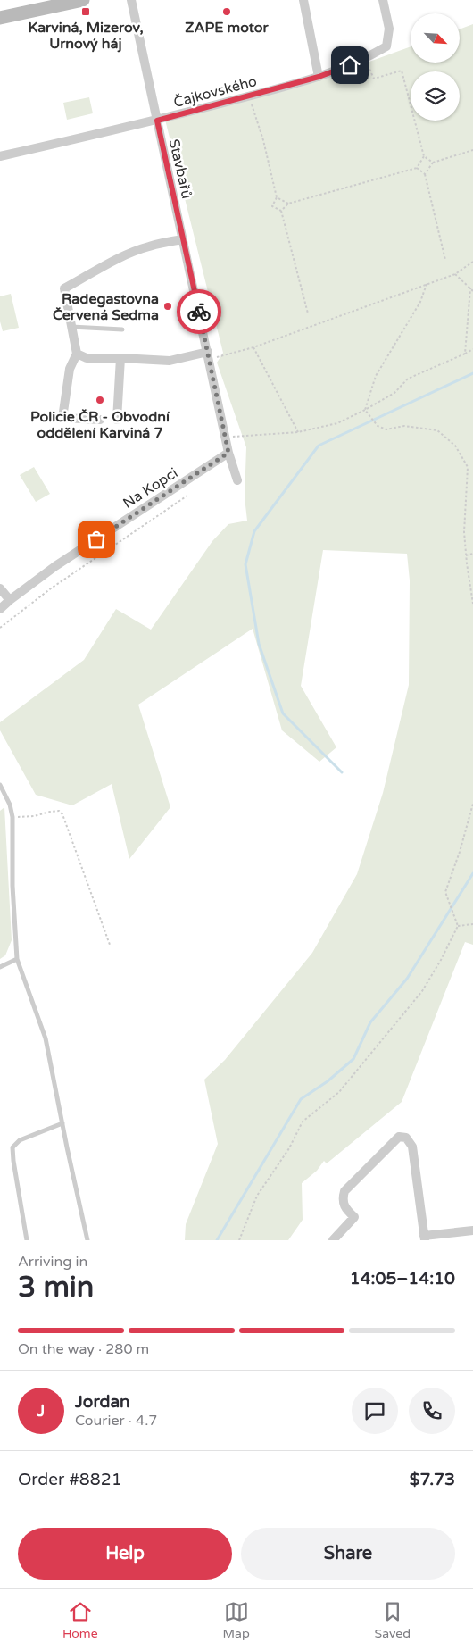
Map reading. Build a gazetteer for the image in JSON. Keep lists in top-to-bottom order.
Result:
{
  "streets": {
    "street": ["Čajkovského", "Stavbařů", "Na Kopci"]
  },
  "crossings": [
    ["Čajkovského", "Stavbařů"],
    ["Stavbařů", "Na Kopci"]
  ],
  "places": {
    "transit": ["Karviná, Mizerov, Urnový háj"],
    "other": ["ZAPE motor", "Radegastovna Červená Sedma", "Policie ČR - Obvodní oddělení Karviná 7"]
  },
  "north": "bottom right",
  "page": {
    "heading": ["3 min", "Arriving in", "14:05–14:10"],
    "panel": [
      "Jordan",
      "Courier · 4.7",
      "Order #8821",
      "$7.73"
    ],
    "bar": "On the way · 280 m",
    "round": "J",
    "buttons": ["Help", "Share"],
    "tabs": ["Home", "Map", "Saved"]
  }
}
